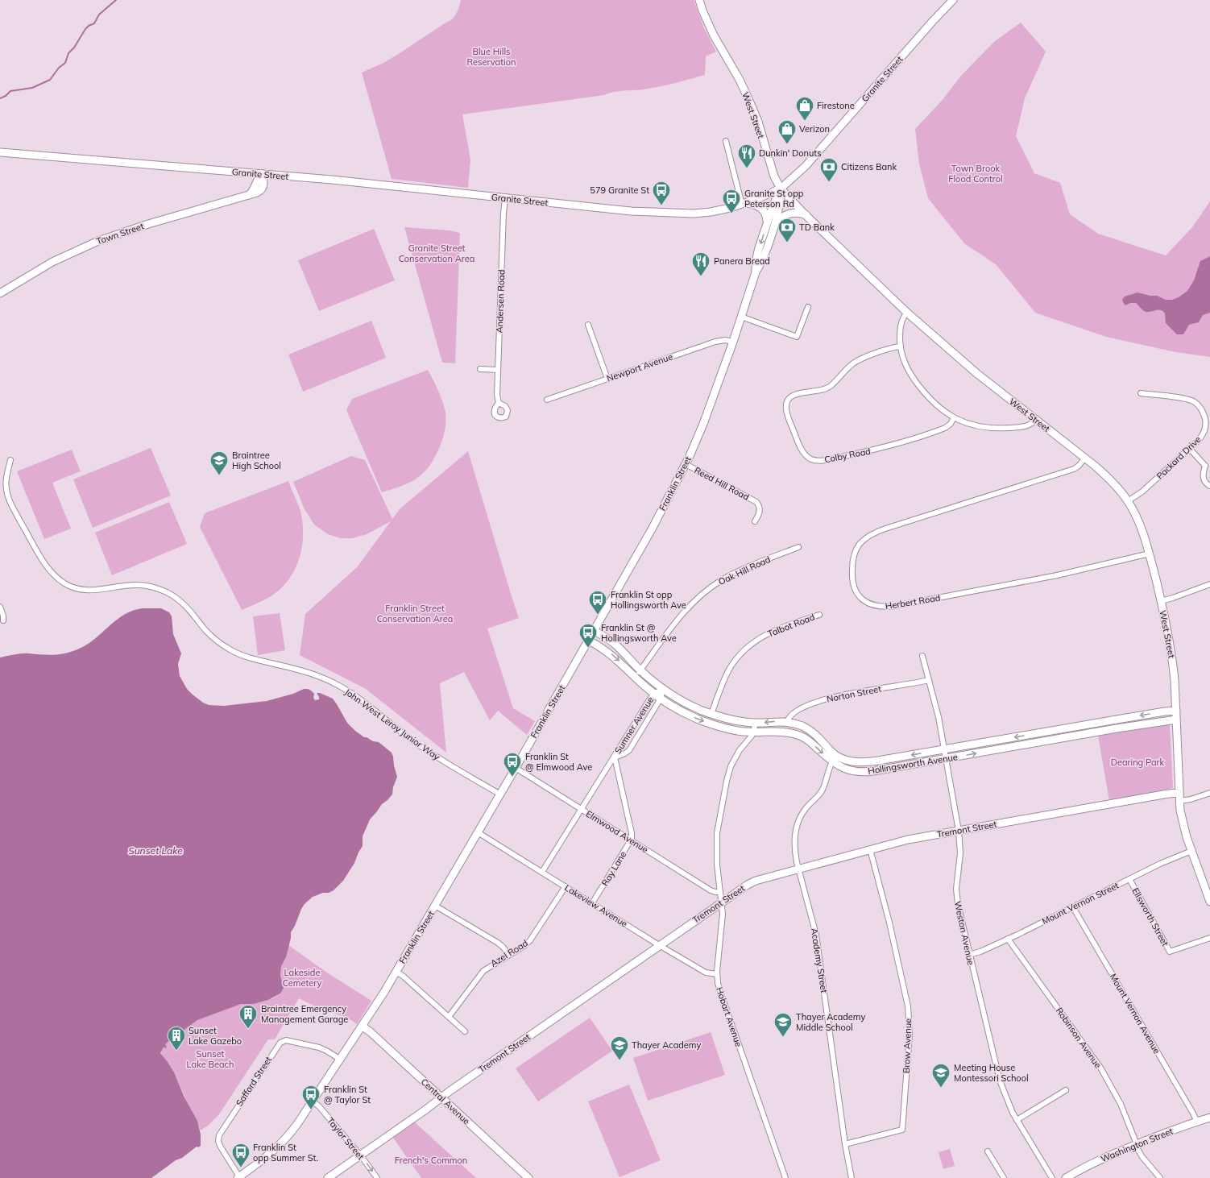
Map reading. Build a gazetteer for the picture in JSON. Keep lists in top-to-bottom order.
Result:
{
  "streets": {
    "street": [
      "Granite Street",
      "West Street",
      "Town Street",
      "Andersen Road",
      "Newport Avenue",
      "Colby Road",
      "Packard Drive",
      "Franklin Street",
      "Reed Hill Road",
      "Oak Hill Road",
      "Herbert Road",
      "Talbot Road",
      "Norton Street",
      "John West Leroy Junior Way",
      "Sumner Avenue",
      "Hollingsworth Avenue",
      "Tremont Street",
      "Elmwood Avenue",
      "Ray Lane",
      "Mount Vernon Street",
      "Lakeview Avenue",
      "Ellsworth Street",
      "Weston Avenue",
      "Azel Road",
      "Academy Street",
      "Mount Vernon Avenue",
      "Hobart Avenue",
      "Robinson Avenue",
      "Brow Avenue",
      "Safford Street",
      "Central Avenue",
      "Taylor Street",
      "Washington Street"
    ]
  },
  "crossings": [
    ["Granite Street", "West Street"],
    ["Granite Street", "Town Street"],
    ["Granite Street", "Andersen Road"],
    ["Granite Street", "Franklin Street"],
    ["West Street", "Packard Drive"],
    ["West Street", "Franklin Street"],
    ["West Street", "Herbert Road"],
    ["West Street", "Hollingsworth Avenue"],
    ["West Street", "Tremont Street"],
    ["West Street", "Mount Vernon Street"],
    ["Newport Avenue", "Franklin Street"],
    ["Franklin Street", "Reed Hill Road"],
    ["Franklin Street", "John West Leroy Junior Way"],
    ["Franklin Street", "Hollingsworth Avenue"],
    ["Franklin Street", "Elmwood Avenue"],
    ["Franklin Street", "Lakeview Avenue"],
    ["Franklin Street", "Safford Street"],
    ["Franklin Street", "Central Avenue"],
    ["Franklin Street", "Taylor Street"],
    ["Oak Hill Road", "Hollingsworth Avenue"],
    ["Talbot Road", "Hollingsworth Avenue"],
    ["Norton Street", "Hollingsworth Avenue"],
    ["Norton Street", "Weston Avenue"],
    ["Sumner Avenue", "Hollingsworth Avenue"],
    ["Sumner Avenue", "Elmwood Avenue"],
    ["Sumner Avenue", "Lakeview Avenue"],
    ["Hollingsworth Avenue", "Weston Avenue"],
    ["Hollingsworth Avenue", "Academy Street"],
    ["Hollingsworth Avenue", "Hobart Avenue"],
    ["Tremont Street", "Lakeview Avenue"],
    ["Tremont Street", "Weston Avenue"],
    ["Tremont Street", "Academy Street"],
    ["Tremont Street", "Hobart Avenue"],
    ["Tremont Street", "Brow Avenue"],
    ["Tremont Street", "Central Avenue"],
    ["Tremont Street", "Taylor Street"],
    ["Elmwood Avenue", "Ray Lane"],
    ["Elmwood Avenue", "Hobart Avenue"],
    ["Ray Lane", "Lakeview Avenue"],
    ["Mount Vernon Street", "Ellsworth Street"],
    ["Mount Vernon Street", "Weston Avenue"],
    ["Mount Vernon Street", "Mount Vernon Avenue"],
    ["Mount Vernon Street", "Robinson Avenue"],
    ["Lakeview Avenue", "Azel Road"],
    ["Lakeview Avenue", "Hobart Avenue"],
    ["Academy Street", "Brow Avenue"],
    ["Mount Vernon Avenue", "Washington Street"],
    ["Robinson Avenue", "Washington Street"]
  ],
  "water": ["Sunset Lake"],
  "parks": [
    "Blue Hills Reservation",
    "Town Brook Flood Control",
    "Granite Street Conservation Area",
    "Franklin Street Conservation Area",
    "Dearing Park",
    "Lakeside Cemetery",
    "Sunset Lake Beach",
    "French's Common"
  ],
  "places": {
    "shop": ["Firestone", "Verizon"],
    "restaurant": ["Dunkin' Donuts", "Panera Bread"],
    "bank": ["Citizens Bank", "TD Bank"],
    "bus stop": [
      "579 Granite St",
      "Granite St opp Peterson Rd",
      "Franklin St opp Hollingsworth Ave",
      "Franklin St @ Hollingsworth Ave",
      "Franklin St @ Elmwood Ave",
      "Franklin St @ Taylor St",
      "Franklin St opp Summer St."
    ],
    "school or university": [
      "Braintree High School",
      "Thayer Academy Middle School",
      "Thayer Academy",
      "Meeting House Montessori School"
    ],
    "building": ["Braintree Emergency Management Garage", "Sunset Lake Gazebo"]
  }
}
